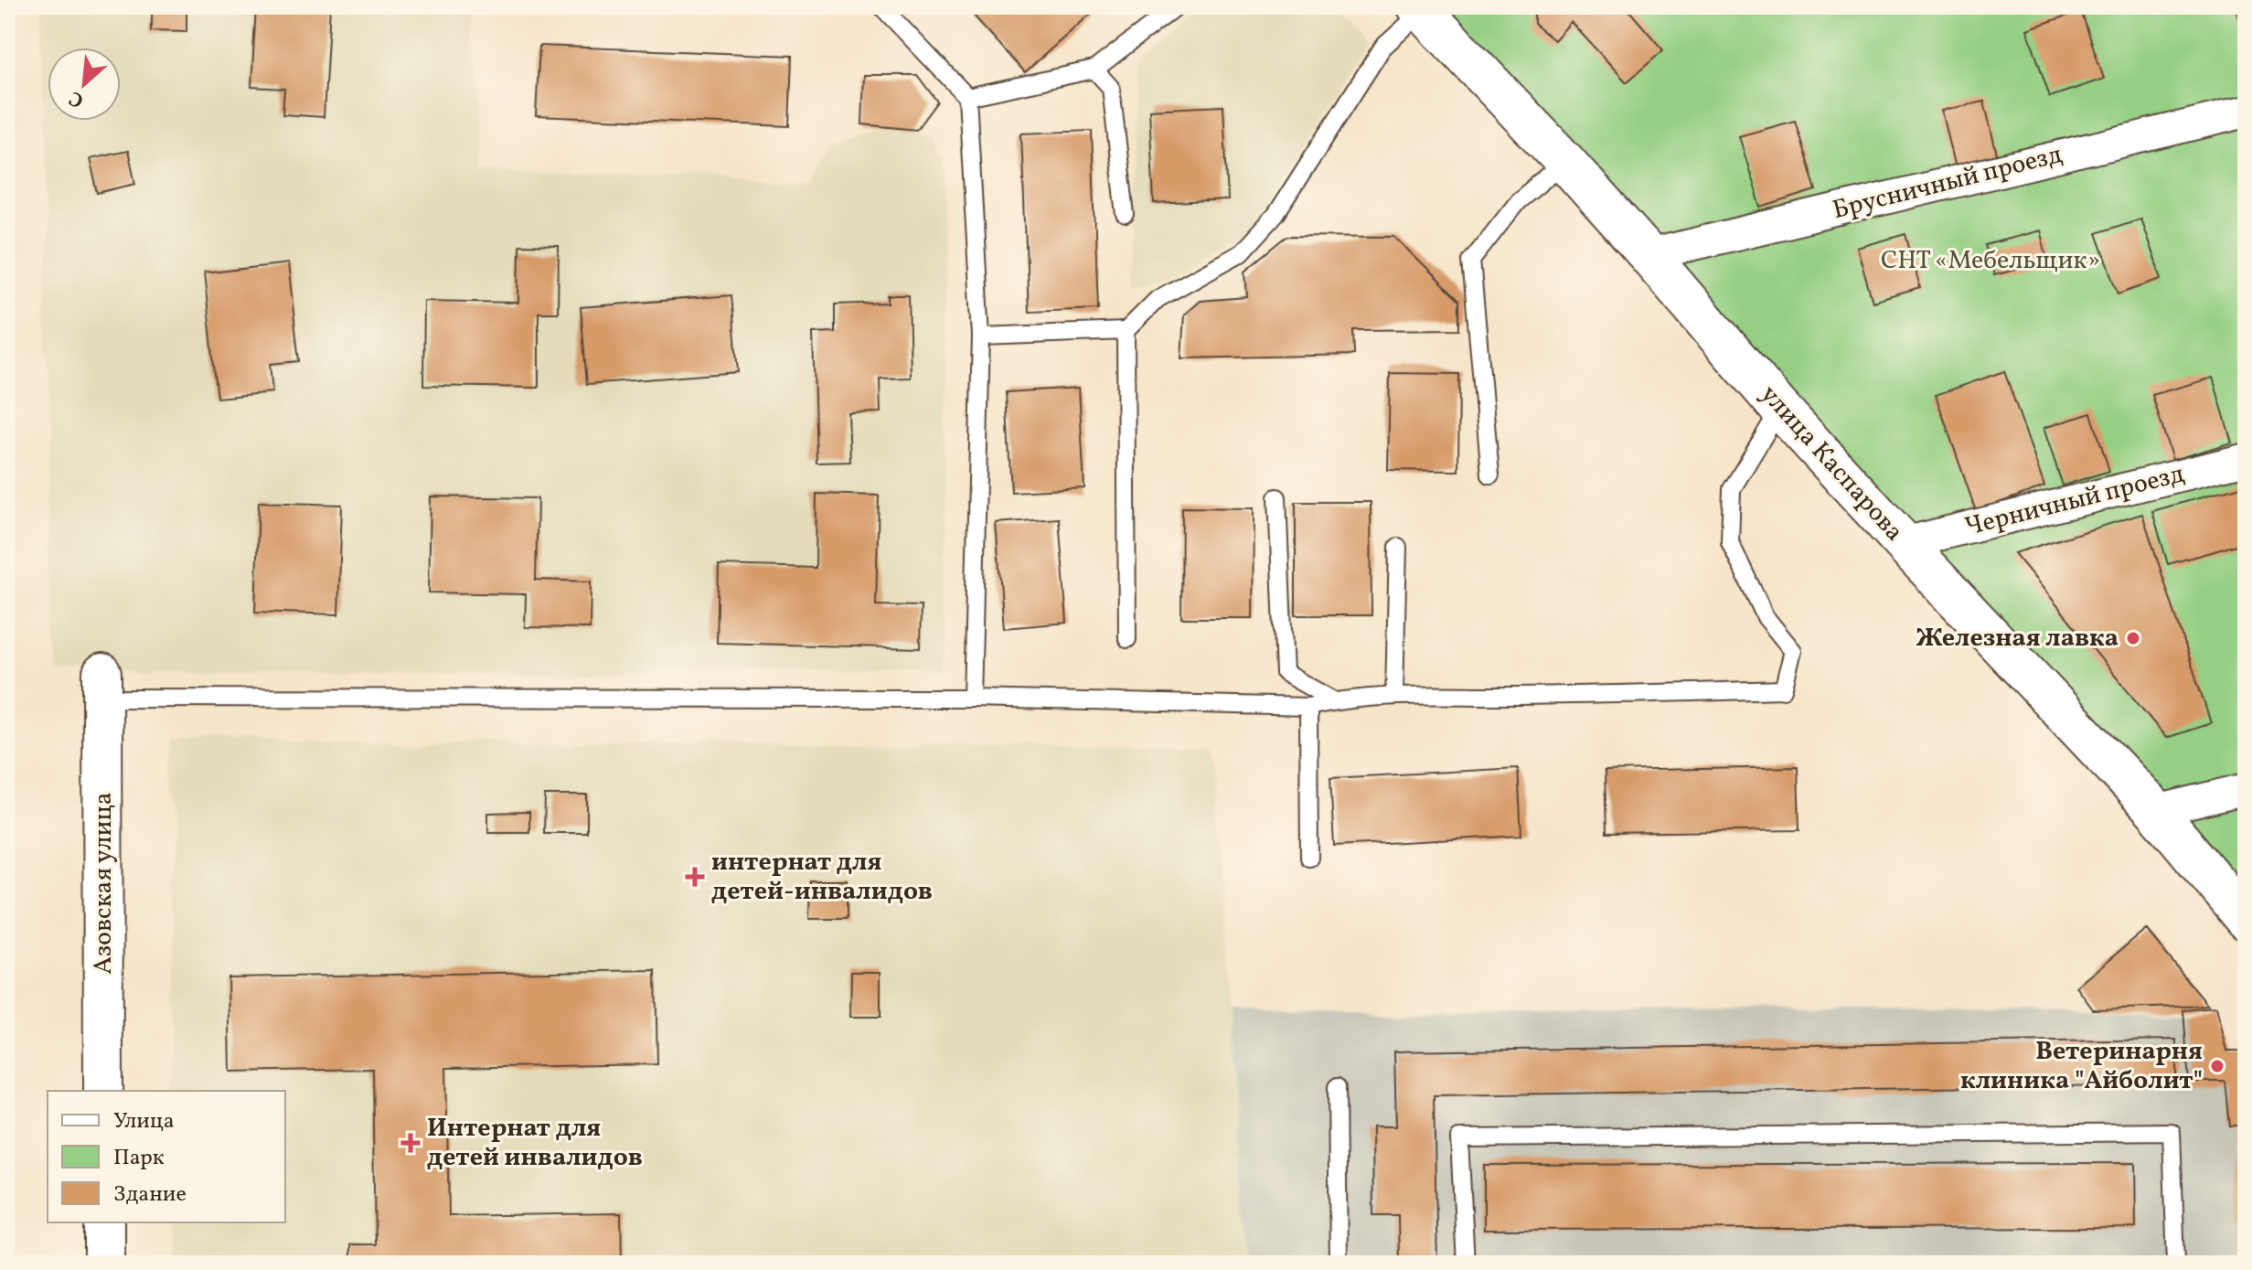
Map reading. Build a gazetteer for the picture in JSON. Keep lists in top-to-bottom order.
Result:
{
  "streets": {
    "main road": ["улица Каспарова"],
    "street": ["Брусничный проезд", "Черничный проезд", "Азовская улица"]
  },
  "crossings": [
    ["Брусничный проезд", "улица Каспарова"],
    ["улица Каспарова", "Черничный проезд"]
  ],
  "parks": ["СНТ «Мебельщик»"],
  "places": {
    "other": ["Железная лавка", "Ветеринарня клиника \"Айболит\""],
    "health": ["интернат для детей-инвалидов", "Интернат для детей инвалидов"]
  },
  "legend": ["Улица", "Парк", "Здание"],
  "north": "bottom left"
}
